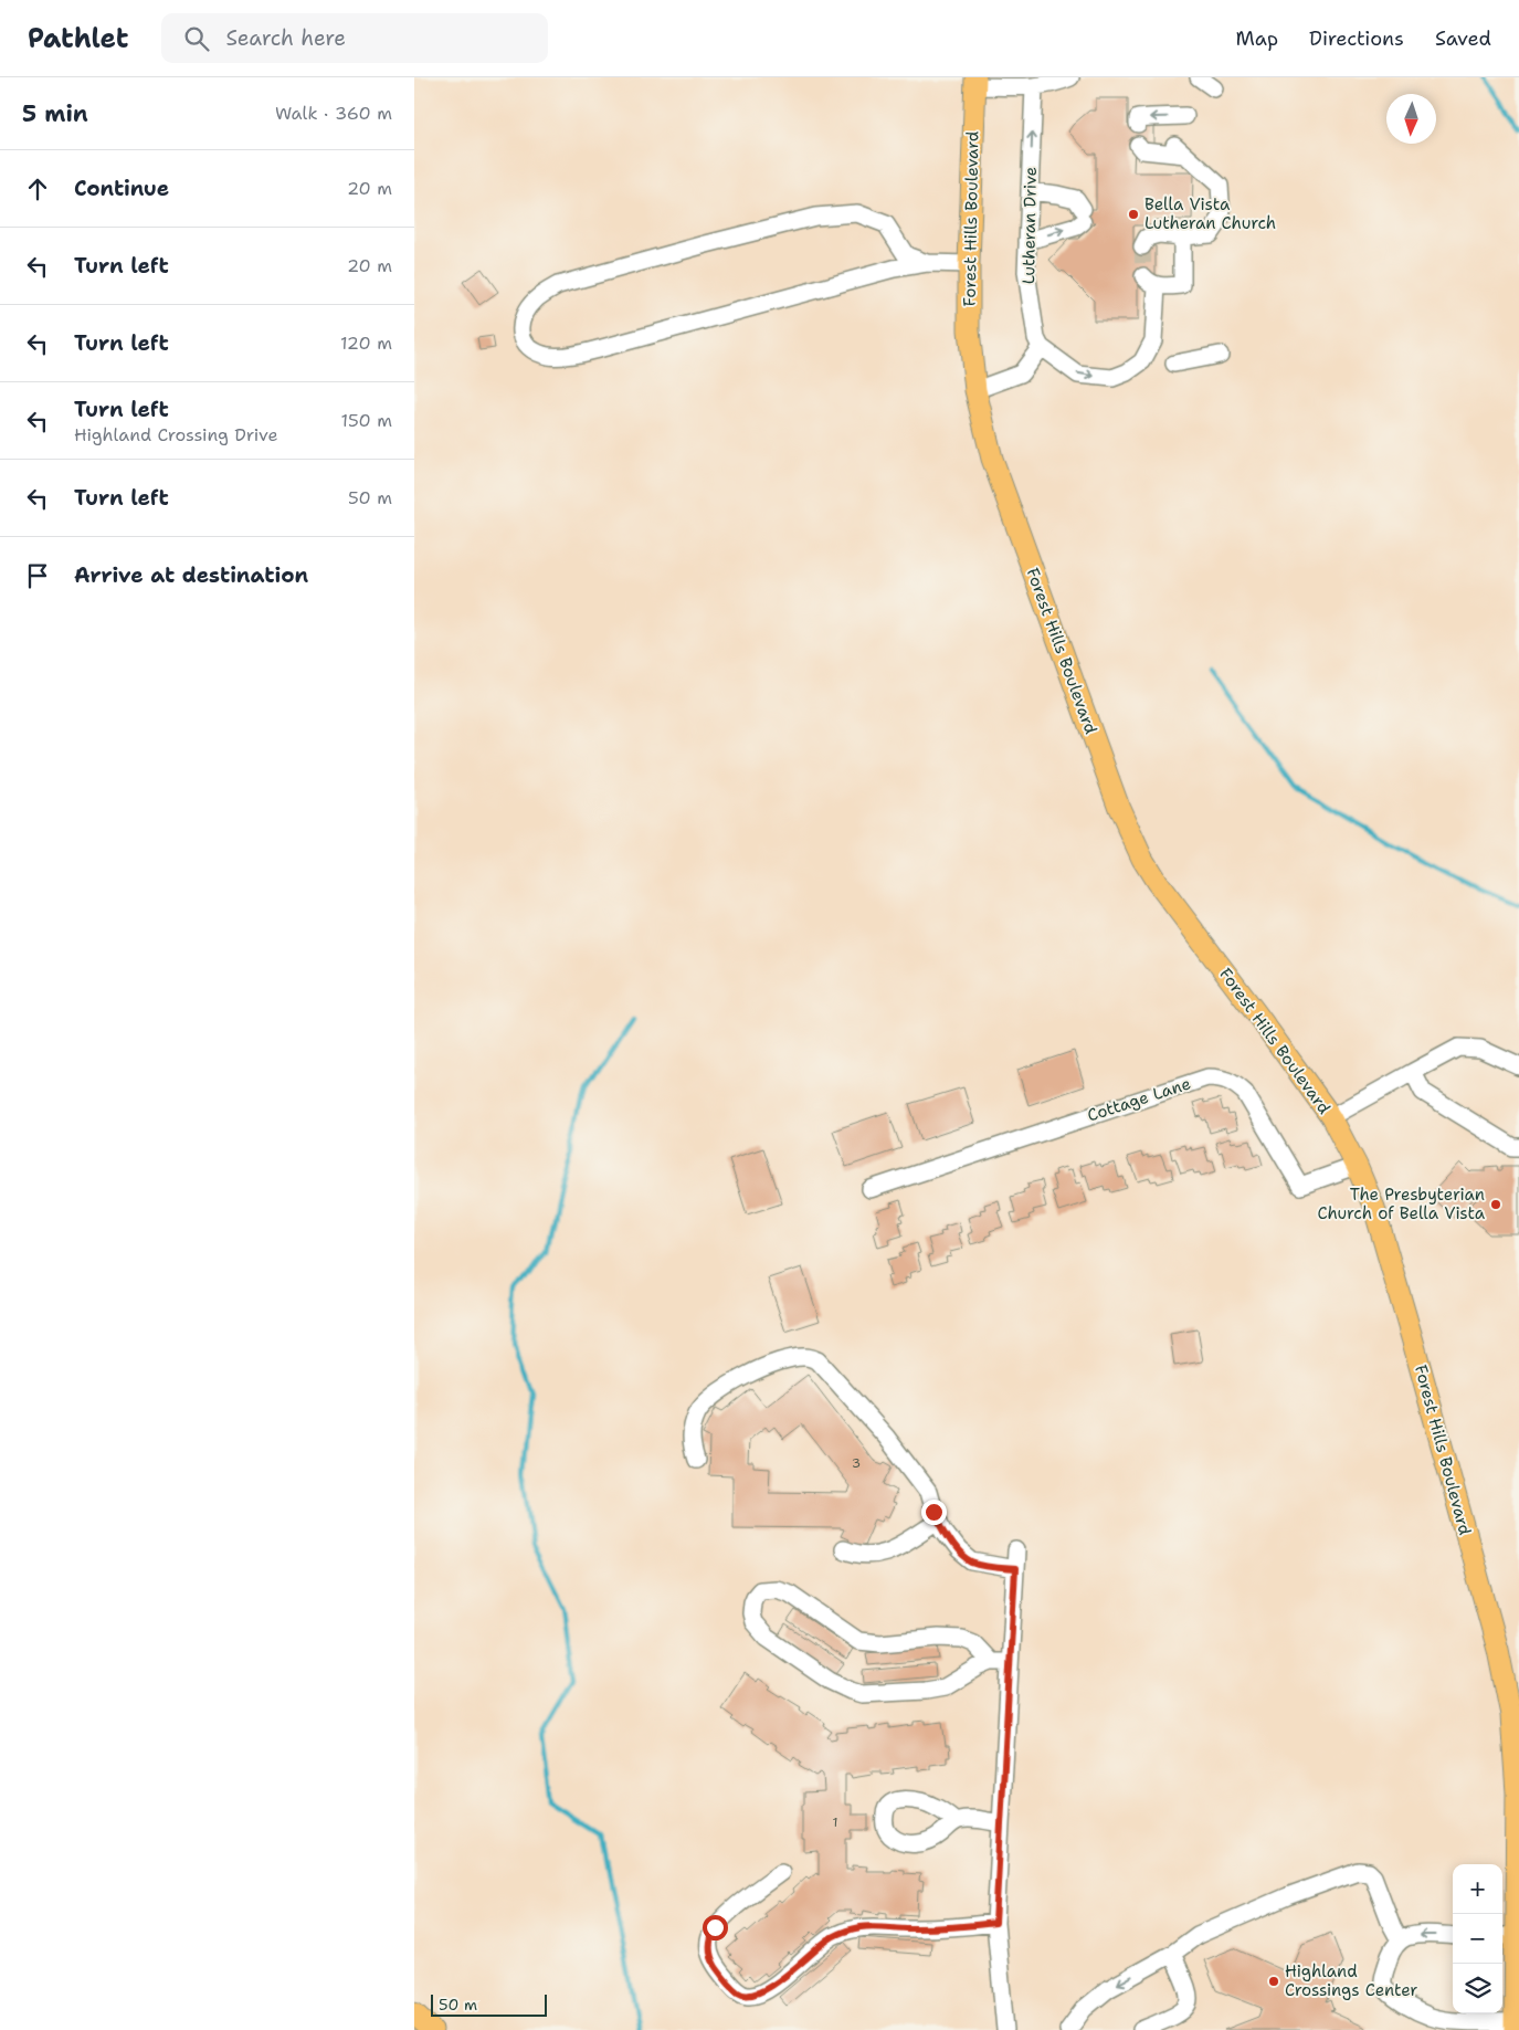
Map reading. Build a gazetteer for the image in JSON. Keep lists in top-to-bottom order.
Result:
{
  "streets": {
    "main road": ["Forest Hills Boulevard"],
    "street": ["Lutheran Drive", "Cottage Lane"]
  },
  "crossings": [
    ["Forest Hills Boulevard", "Cottage Lane"]
  ],
  "one_way": ["Lutheran Drive"],
  "places": ["Bella Vista Lutheran Church", "The Presbyterian Church of Bella Vista", "Highland Crossings Center"],
  "house_numbers": ["3", "1"],
  "scale_bar": "50 m",
  "north": "bottom",
  "page": {
    "header": "Pathlet",
    "search": "Search here",
    "nav": ["Map", "Directions", "Saved"],
    "heading": ["5 min", "Walk · 360 m"],
    "list": [
      ["Continue", "20 m"],
      ["Turn left", "20 m"],
      ["Turn left", "120 m"],
      ["Turn left", "Highland Crossing Drive", "150 m"],
      ["Turn left", "50 m"],
      "Arrive at destination"
    ],
    "map_buttons": ["+", "−"],
    "scale": "50 m"
  }
}
